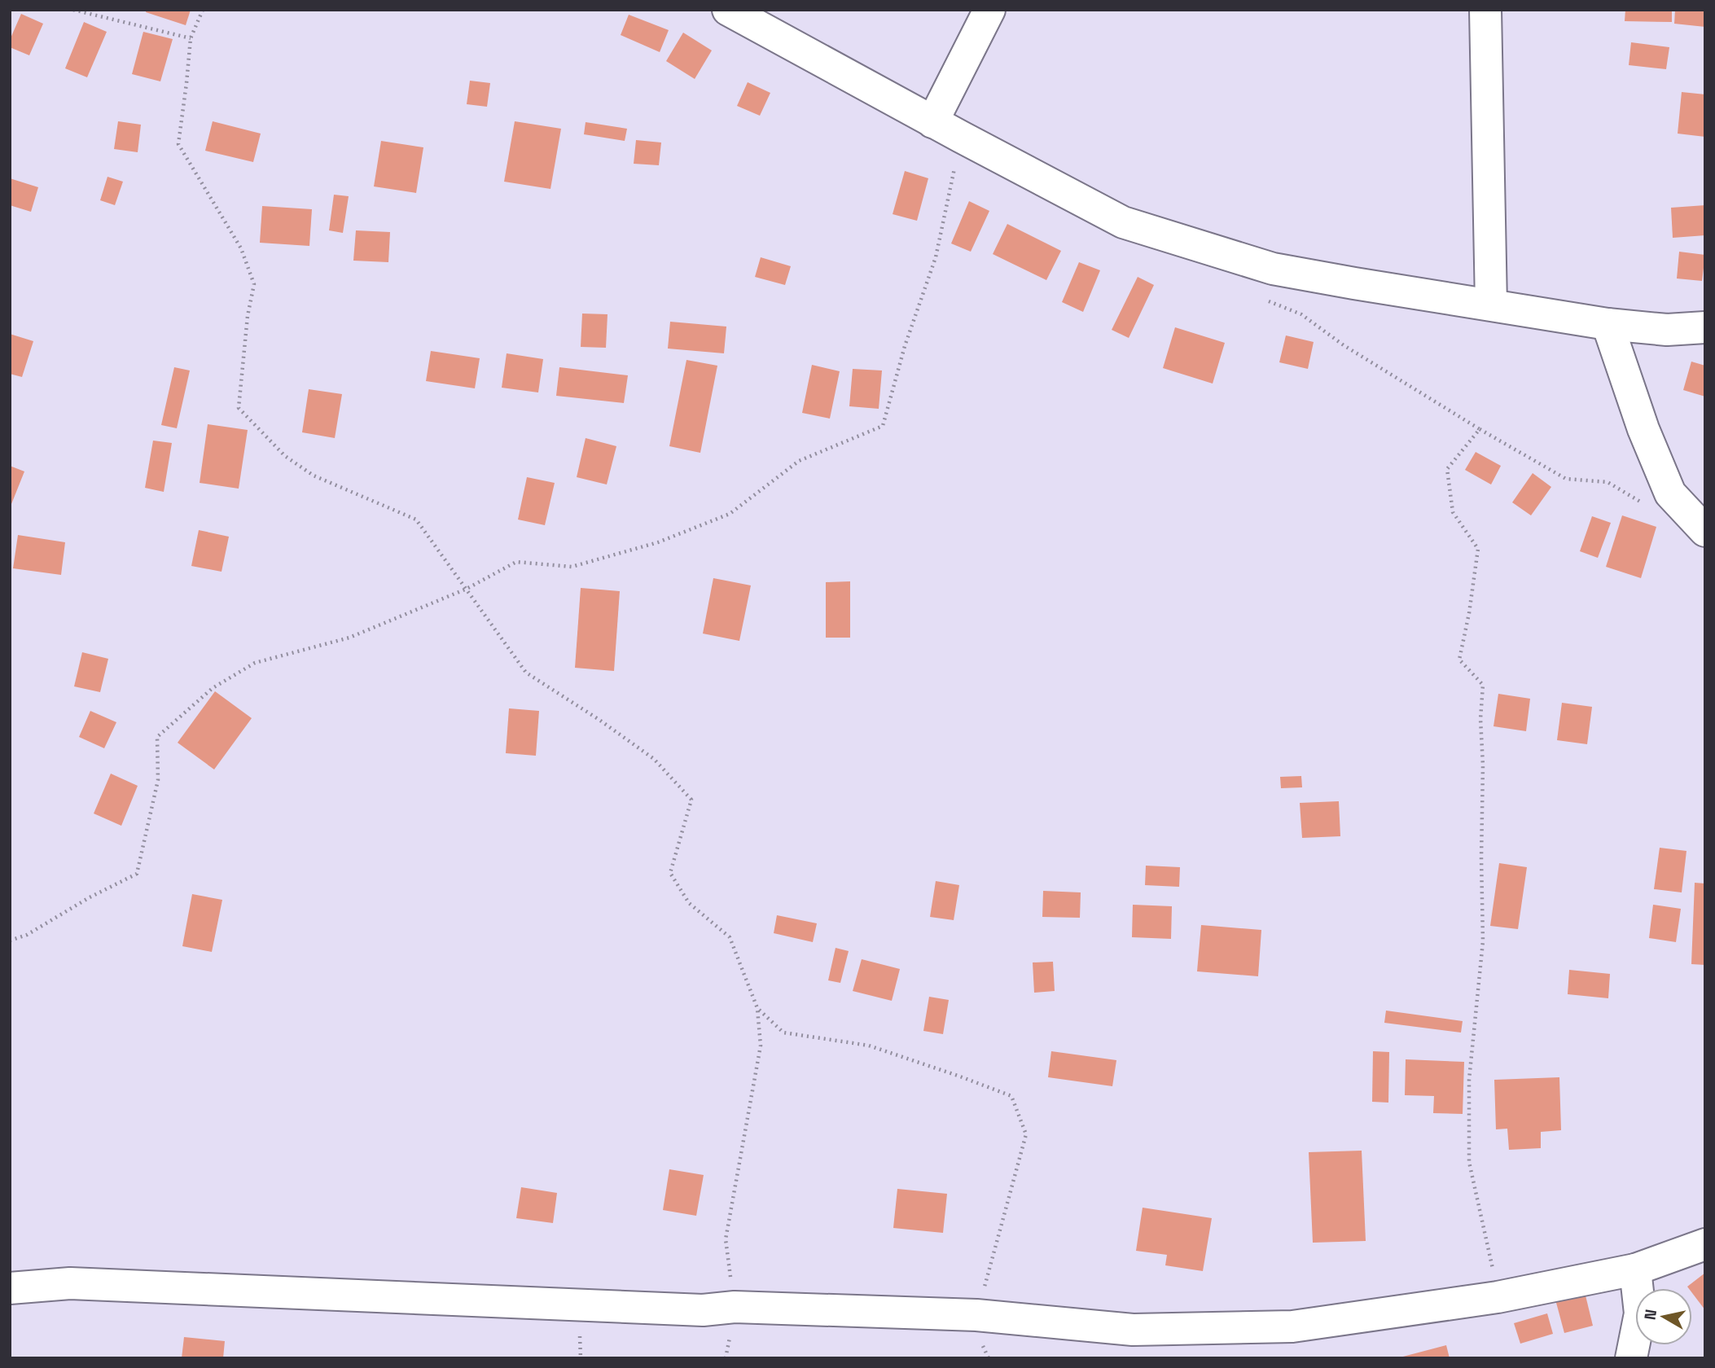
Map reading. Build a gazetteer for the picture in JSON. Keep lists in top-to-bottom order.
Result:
{
  "north": "left"
}
